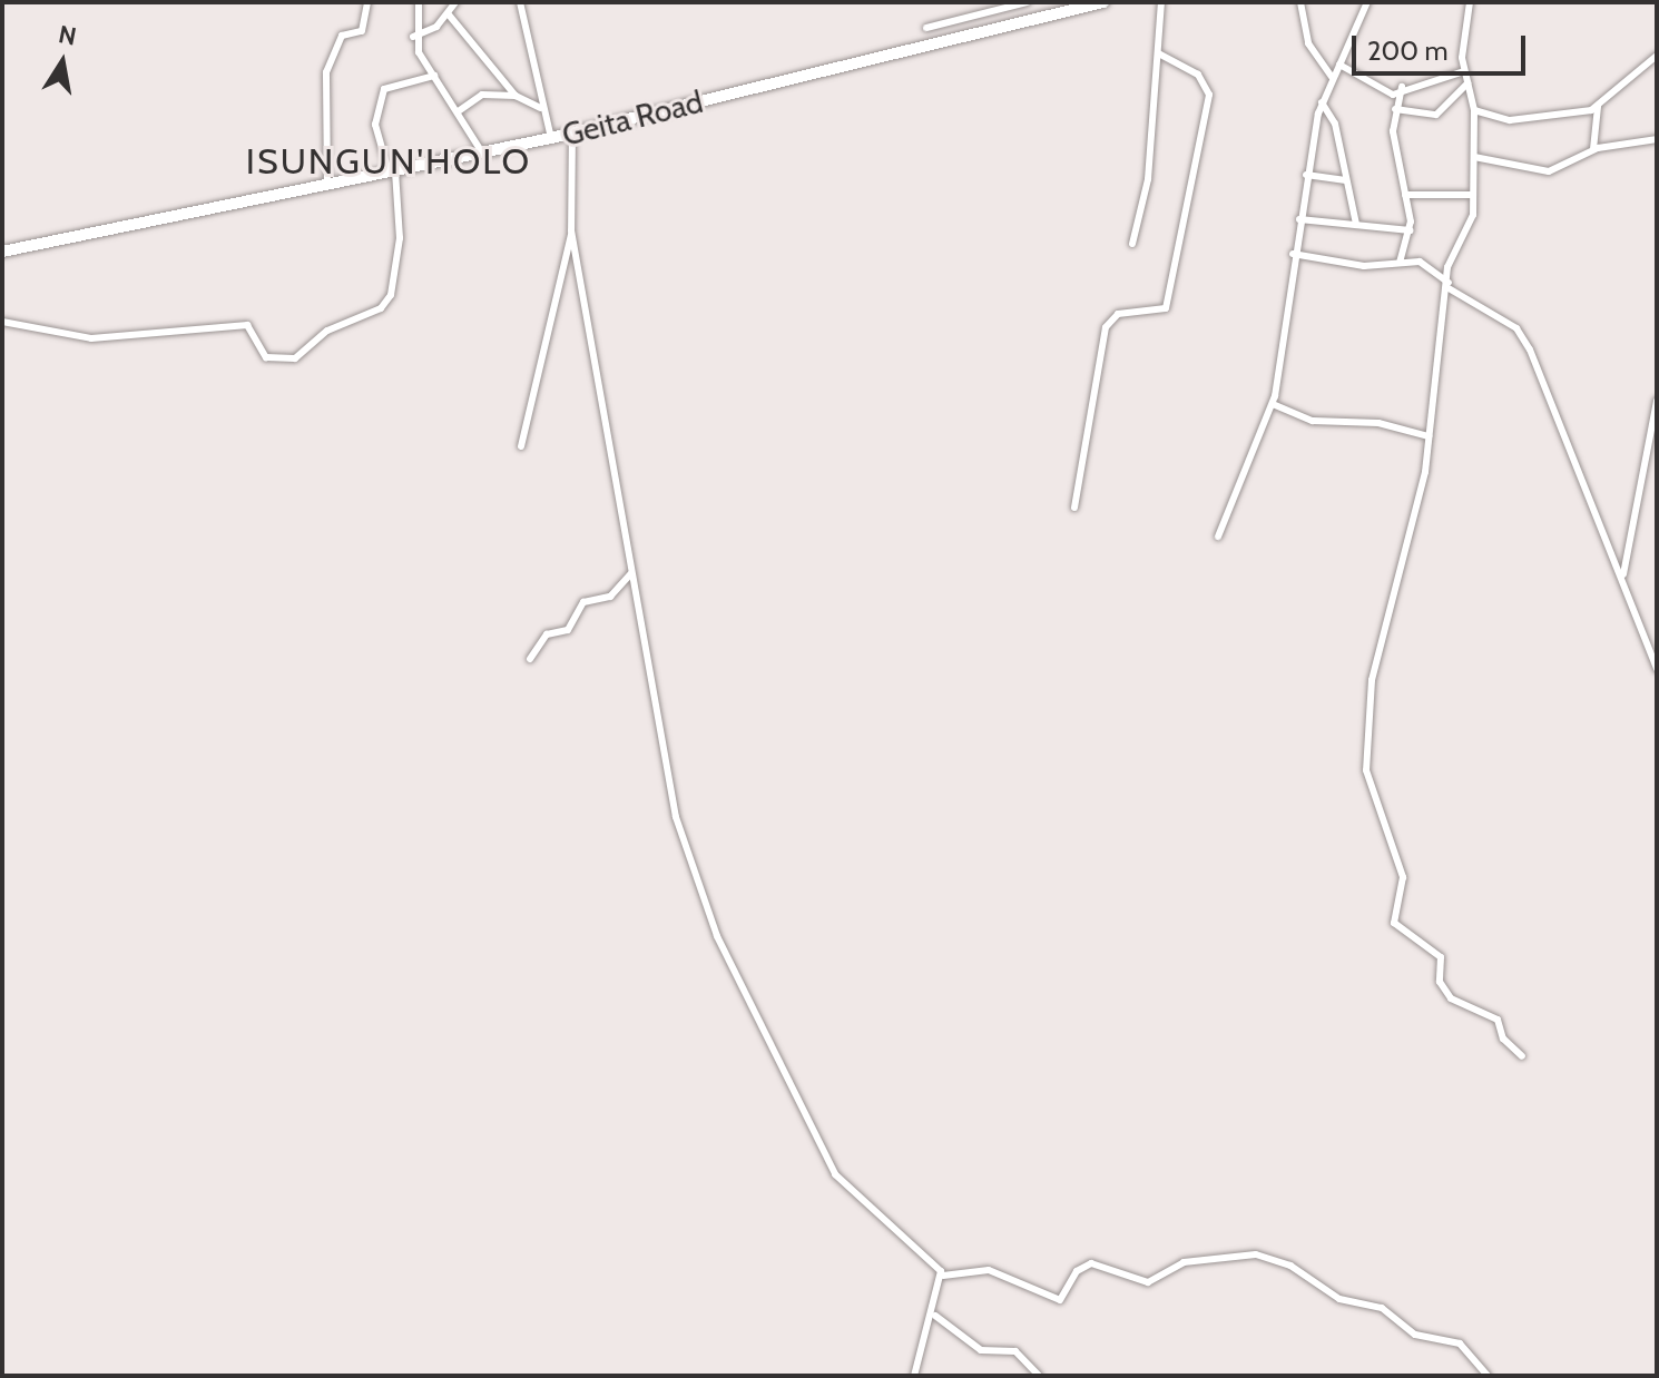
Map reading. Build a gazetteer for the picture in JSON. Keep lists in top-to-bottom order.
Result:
{
  "streets": {
    "highway": ["Geita Road"]
  },
  "districts": ["ISUNGUN'HOLO"],
  "scale_bar": "200 m",
  "north": "top"
}
